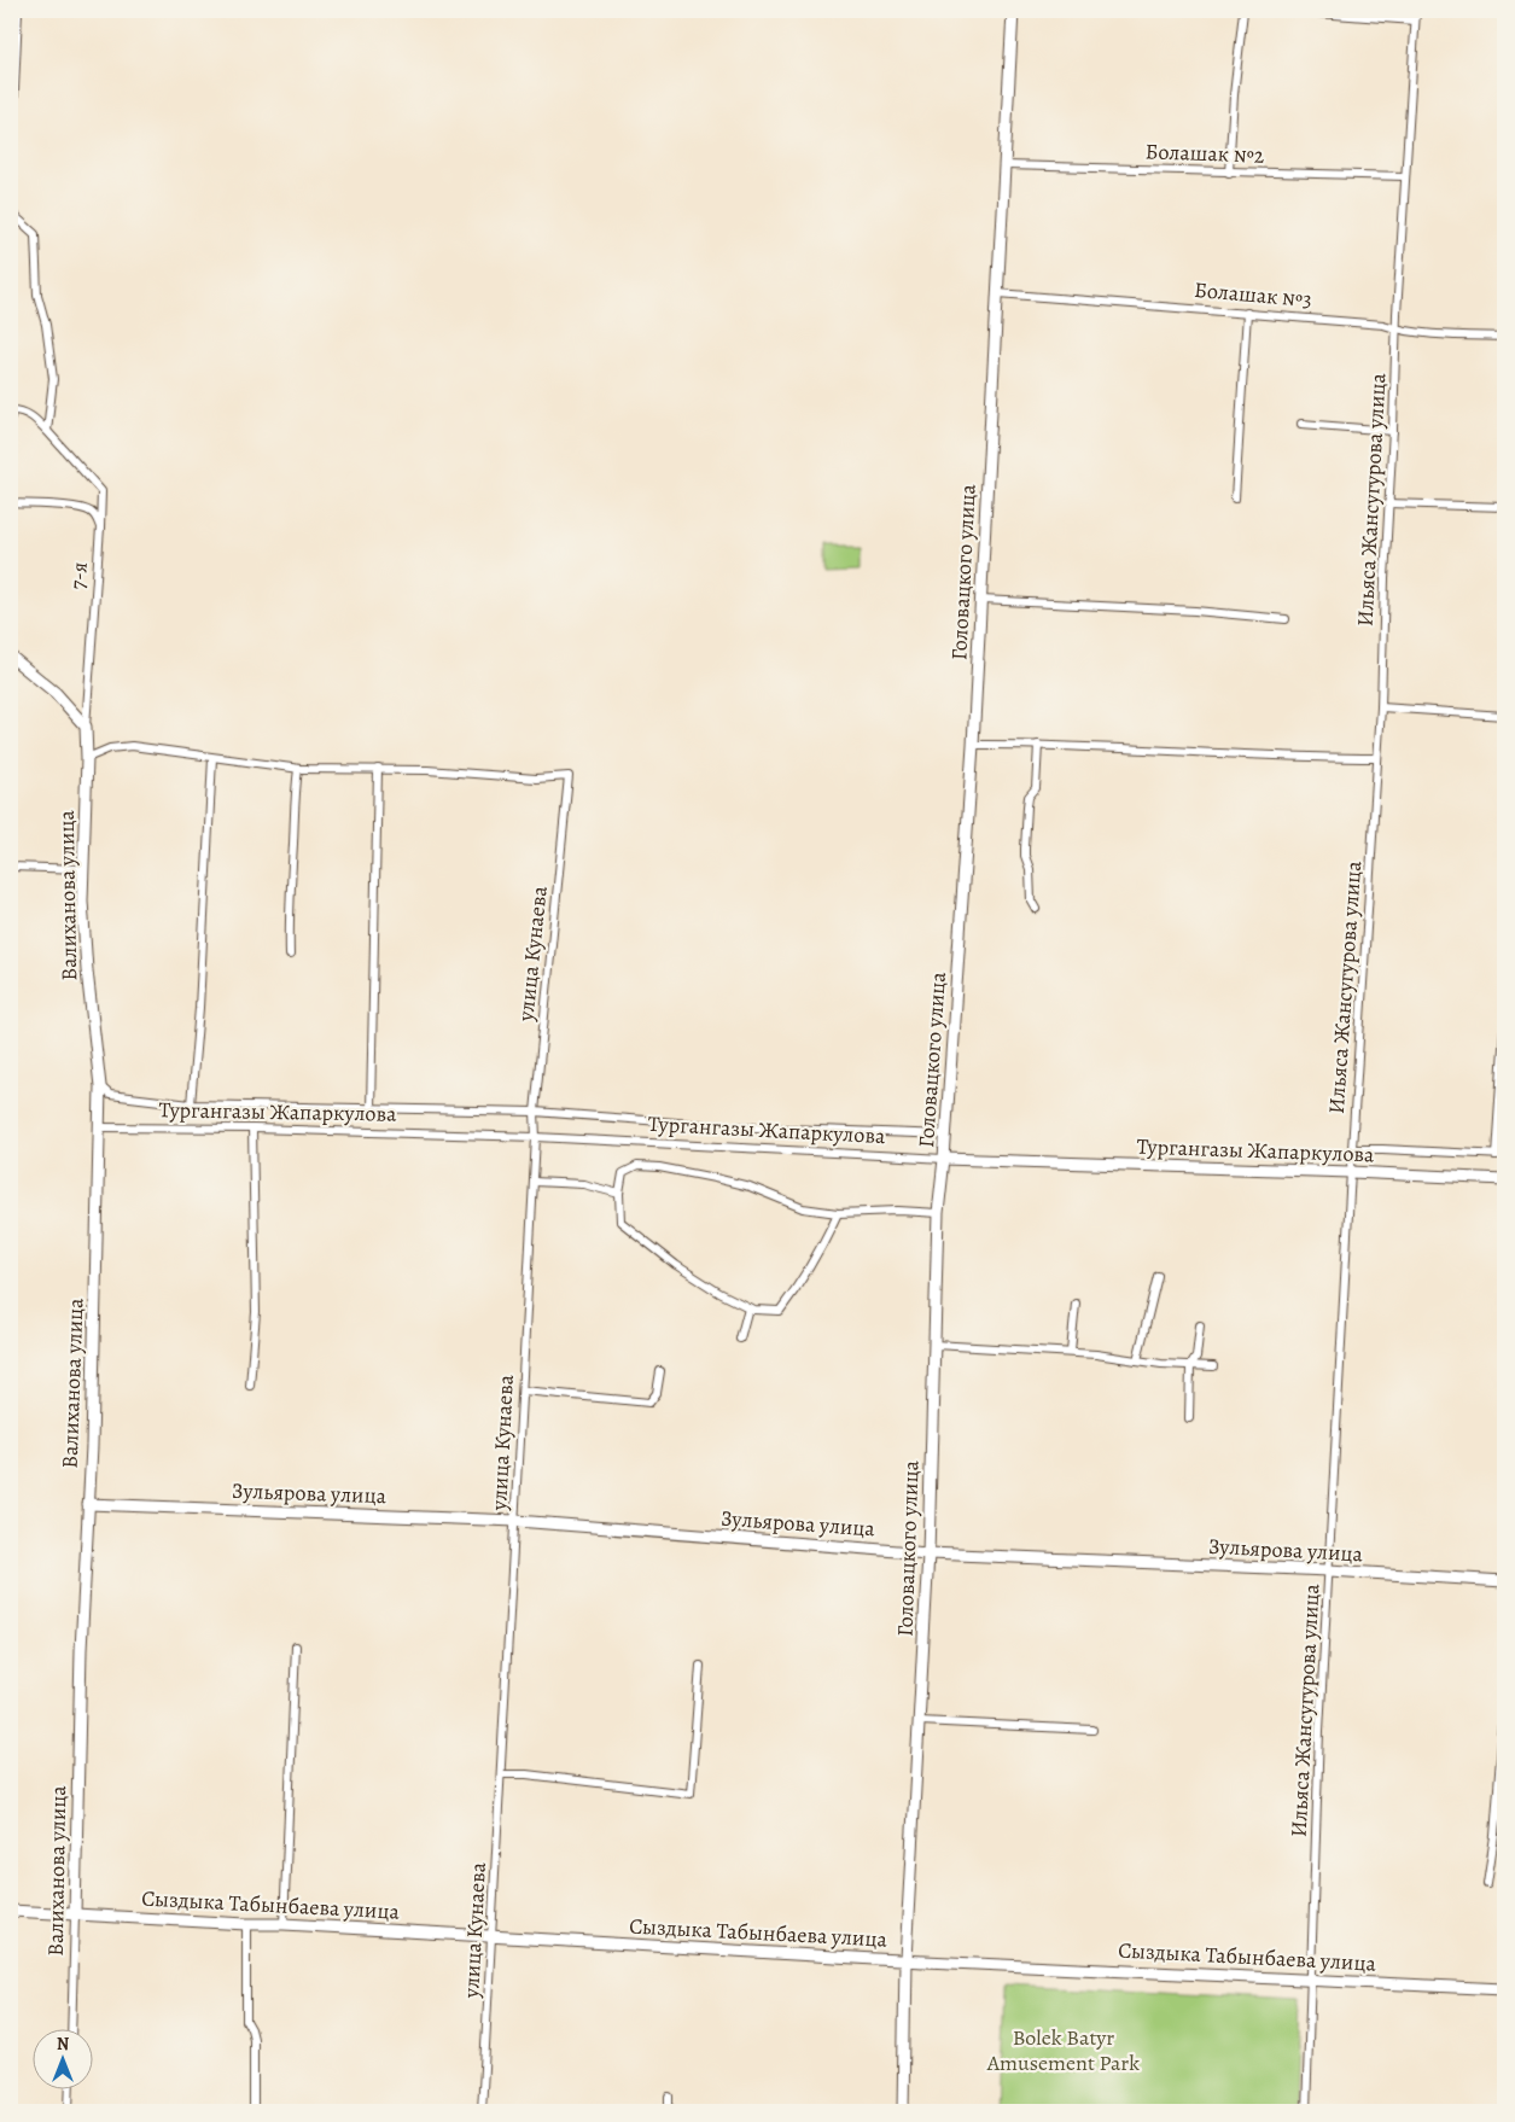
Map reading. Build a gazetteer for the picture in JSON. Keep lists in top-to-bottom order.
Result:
{
  "streets": {
    "street": [
      "Болашак №2",
      "Болашак №3",
      "Ильяса Жансугурова улица",
      "Головацкого улица",
      "7-я",
      "Валиханова улица",
      "улица Кунаева",
      "Тургангазы Жапаркулова",
      "Зульярова улица",
      "Сыздыка Табынбаева улица"
    ]
  },
  "crossings": [
    ["Болашак №2", "Ильяса Жансугурова улица"],
    ["Болашак №2", "Головацкого улица"],
    ["Болашак №3", "Ильяса Жансугурова улица"],
    ["Болашак №3", "Головацкого улица"],
    ["Ильяса Жансугурова улица", "Тургангазы Жапаркулова"],
    ["Ильяса Жансугурова улица", "Зульярова улица"],
    ["Ильяса Жансугурова улица", "Сыздыка Табынбаева улица"],
    ["Головацкого улица", "Тургангазы Жапаркулова"],
    ["Головацкого улица", "Зульярова улица"],
    ["Головацкого улица", "Сыздыка Табынбаева улица"],
    ["7-я", "Валиханова улица"],
    ["Валиханова улица", "Тургангазы Жапаркулова"],
    ["Валиханова улица", "Зульярова улица"],
    ["Валиханова улица", "Сыздыка Табынбаева улица"],
    ["улица Кунаева", "Тургангазы Жапаркулова"],
    ["улица Кунаева", "Зульярова улица"],
    ["улица Кунаева", "Сыздыка Табынбаева улица"]
  ],
  "parks": ["Bolek Batyr Amusement Park"],
  "north": "top"
}
